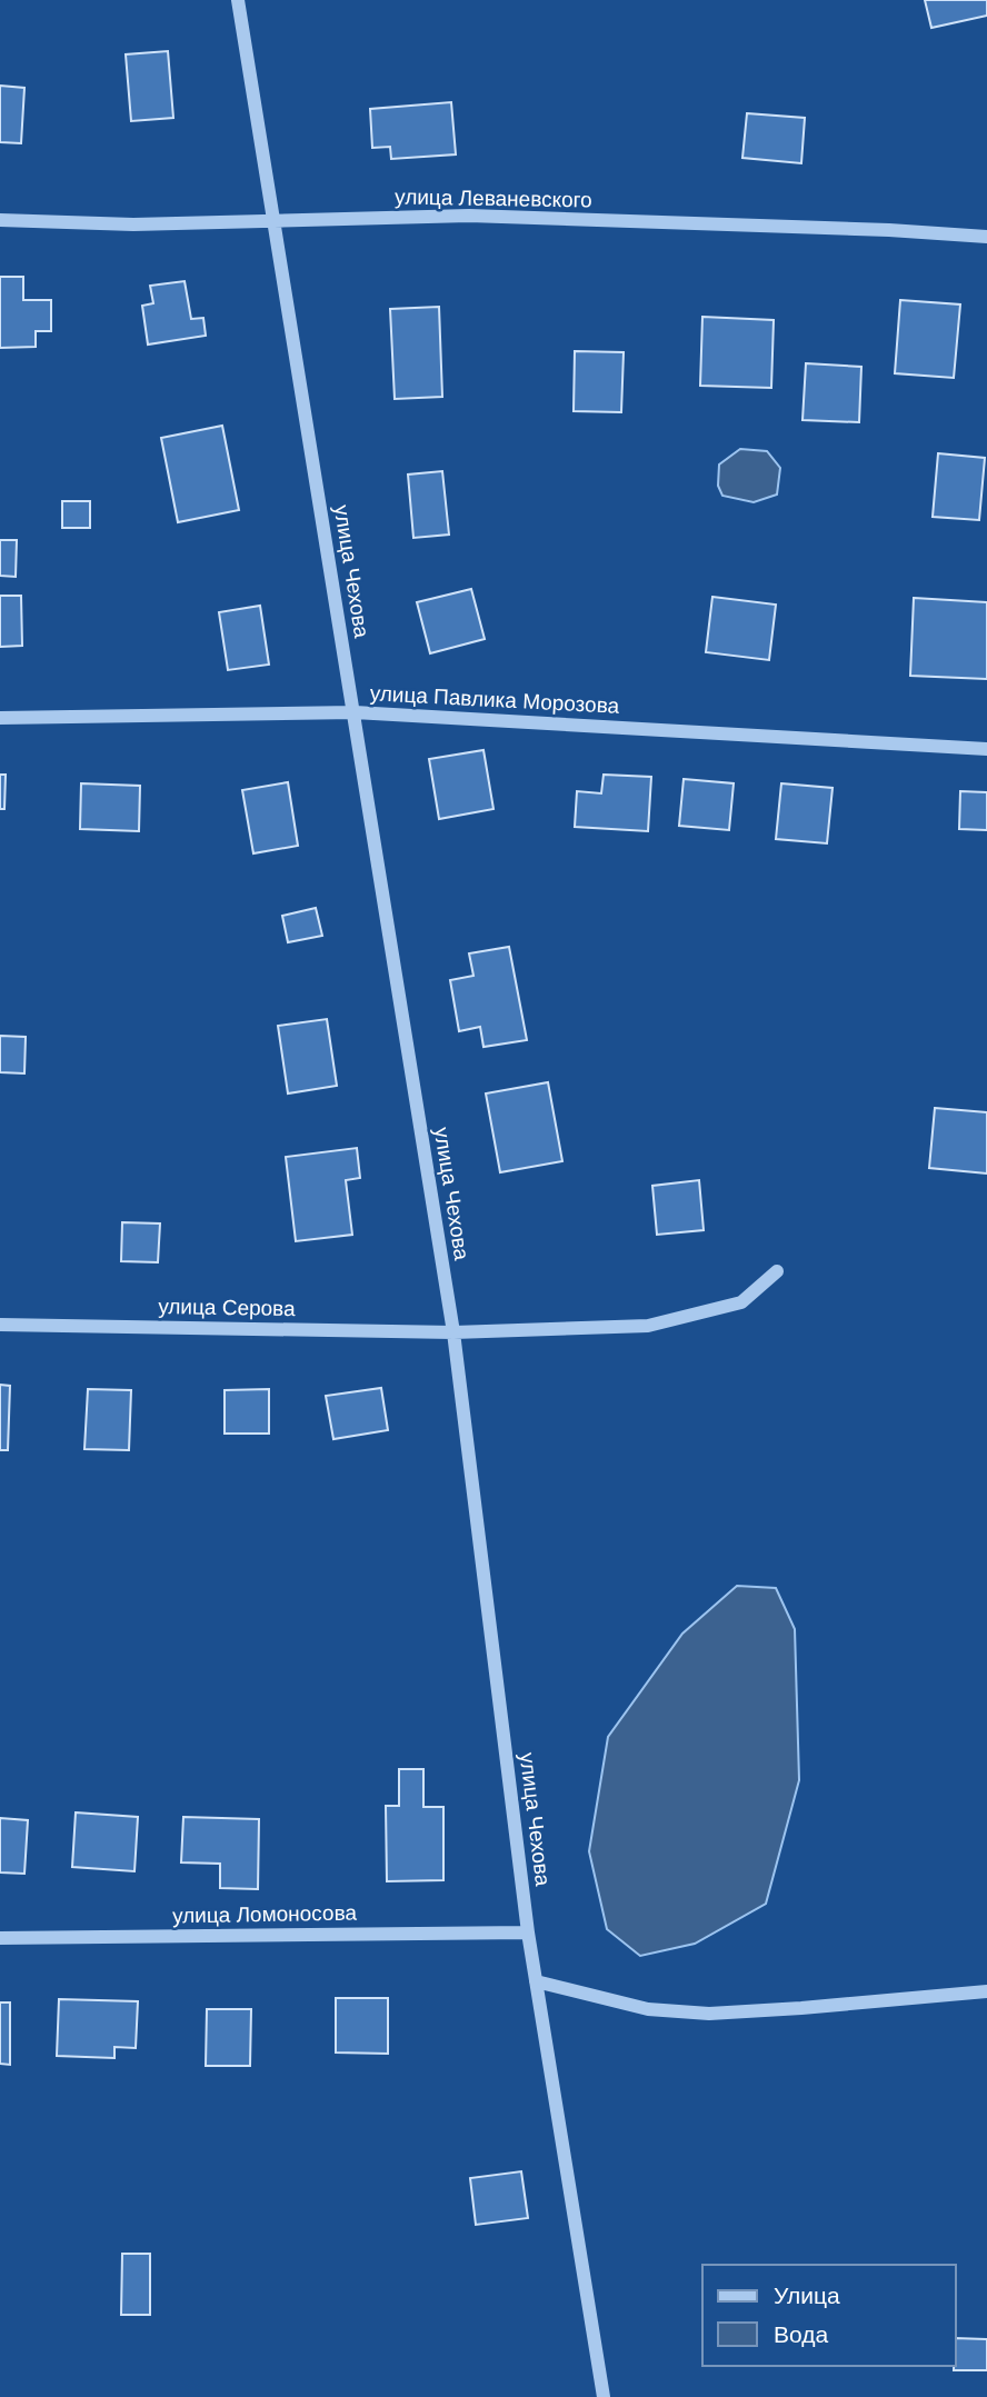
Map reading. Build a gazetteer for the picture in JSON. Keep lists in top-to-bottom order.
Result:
{
  "streets": {
    "street": [
      "улица Леваневского",
      "улица Чехова",
      "улица Павлика Морозова",
      "улица Серова",
      "улица Ломоносова"
    ]
  },
  "crossings": [
    ["улица Леваневского", "улица Чехова"],
    ["улица Чехова", "улица Павлика Морозова"],
    ["улица Чехова", "улица Серова"],
    ["улица Чехова", "улица Ломоносова"]
  ],
  "legend": ["Улица", "Вода"]
}
